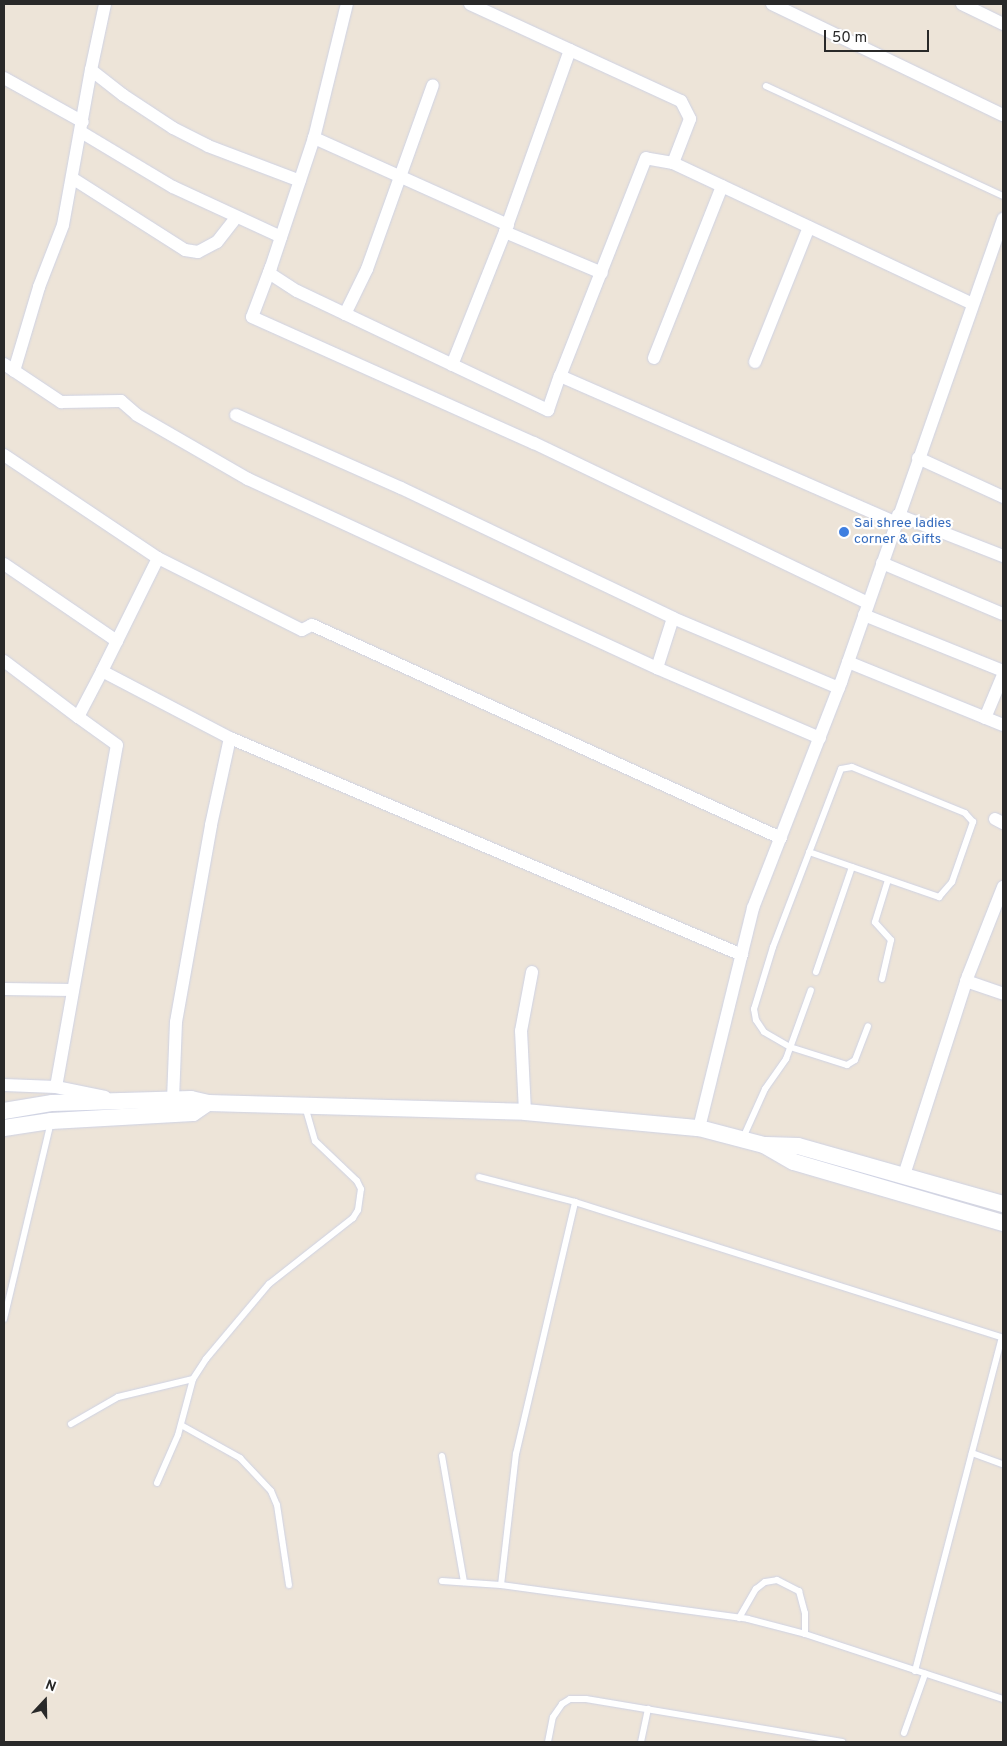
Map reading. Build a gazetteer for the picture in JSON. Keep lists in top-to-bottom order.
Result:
{
  "places": ["Sai shree ladies corner & Gifts"],
  "scale_bar": "50 m",
  "north": "top"
}
